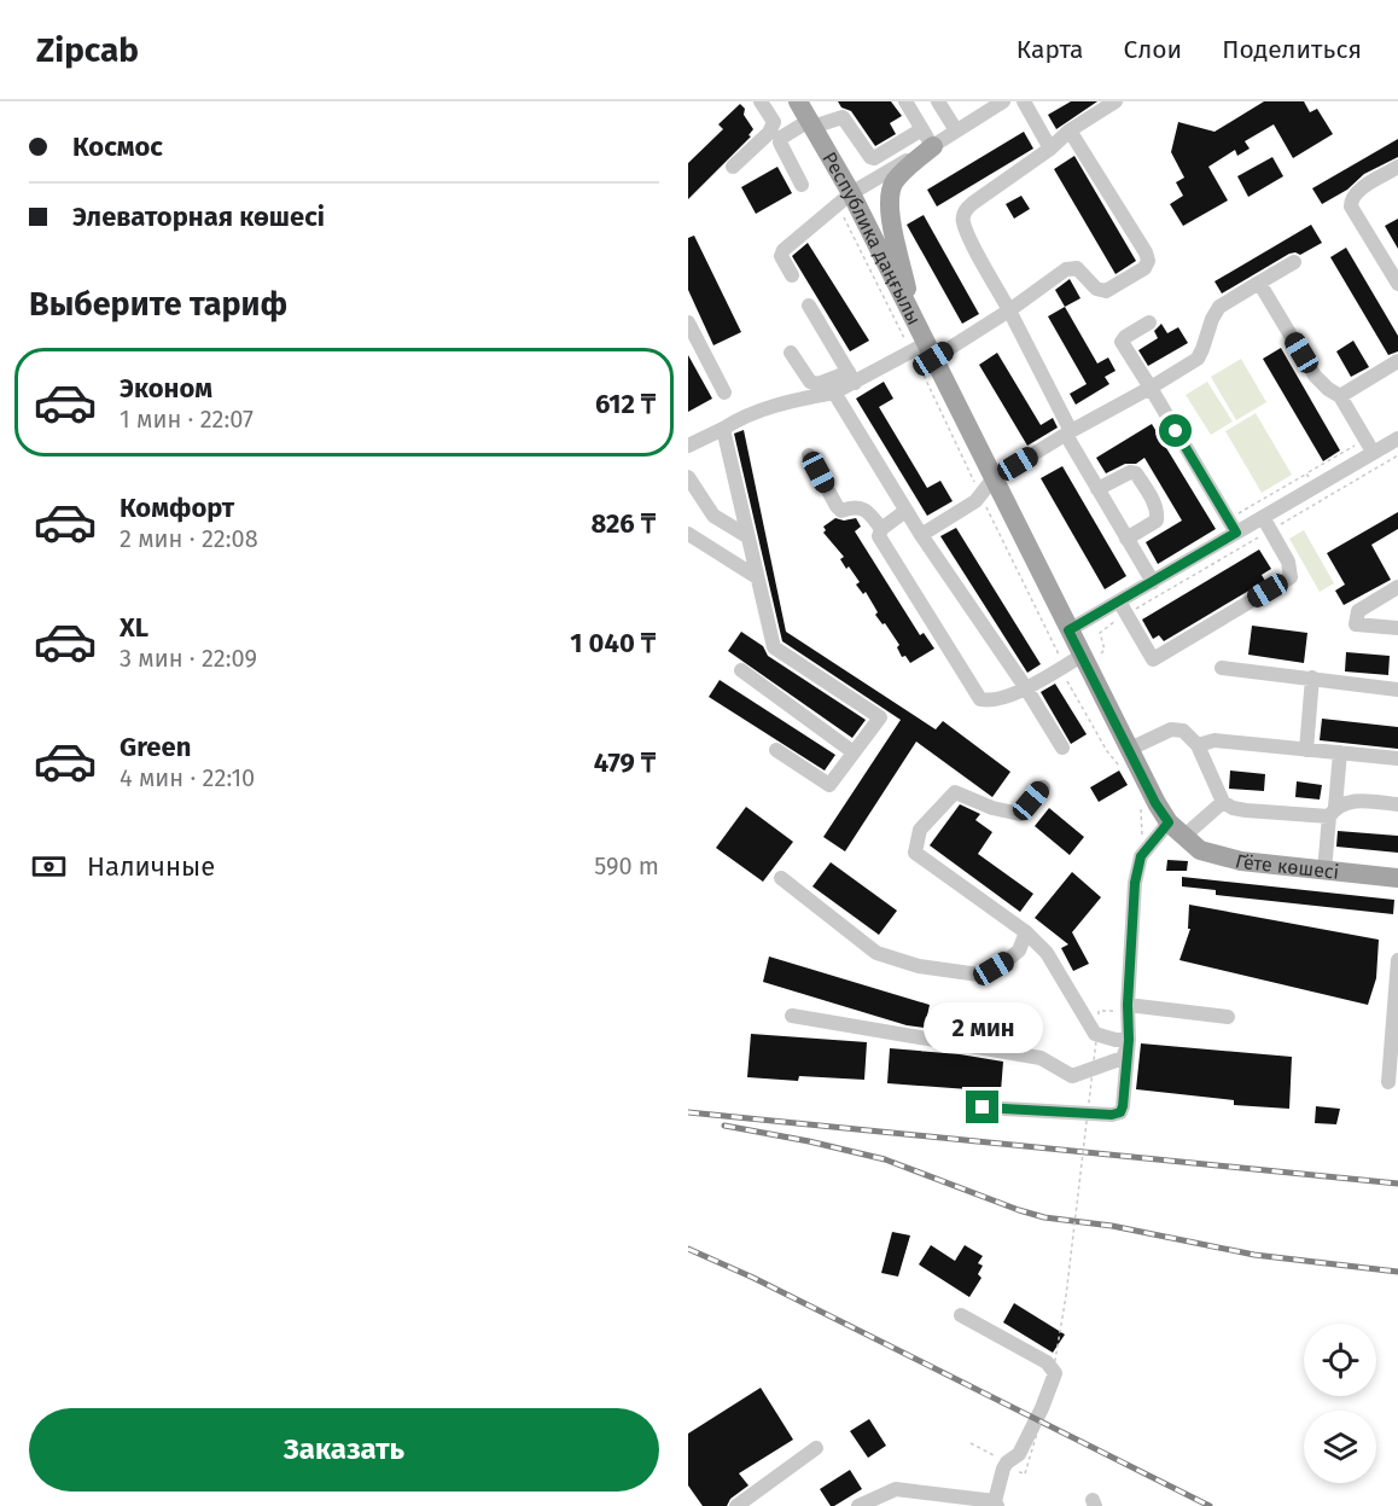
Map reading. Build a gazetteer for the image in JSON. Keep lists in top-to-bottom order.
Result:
{
  "streets": {
    "main road": ["Республика даңғылы", "Гёте көшесі"]
  },
  "crossings": [
    ["Республика даңғылы", "Гёте көшесі"]
  ],
  "page": {
    "header": "Zipcab",
    "nav": ["Карта", "Слои", "Поделиться"],
    "banner": ["Космос", "Элеваторная көшесі"],
    "heading": "Выберите тариф",
    "list": [
      {
        "name": "Эконом",
        "note": "1 мин · 22:07",
        "value": "612 ₸"
      },
      {
        "name": "Комфорт",
        "note": "2 мин · 22:08",
        "value": "826 ₸"
      },
      {
        "name": "XL",
        "note": "3 мин · 22:09",
        "value": "1 040 ₸"
      },
      {
        "name": "Green",
        "note": "4 мин · 22:10",
        "value": "479 ₸"
      }
    ],
    "pay": ["Наличные", "590 m"],
    "bubble": "2 мин",
    "buttons": "Заказать"
  }
}
